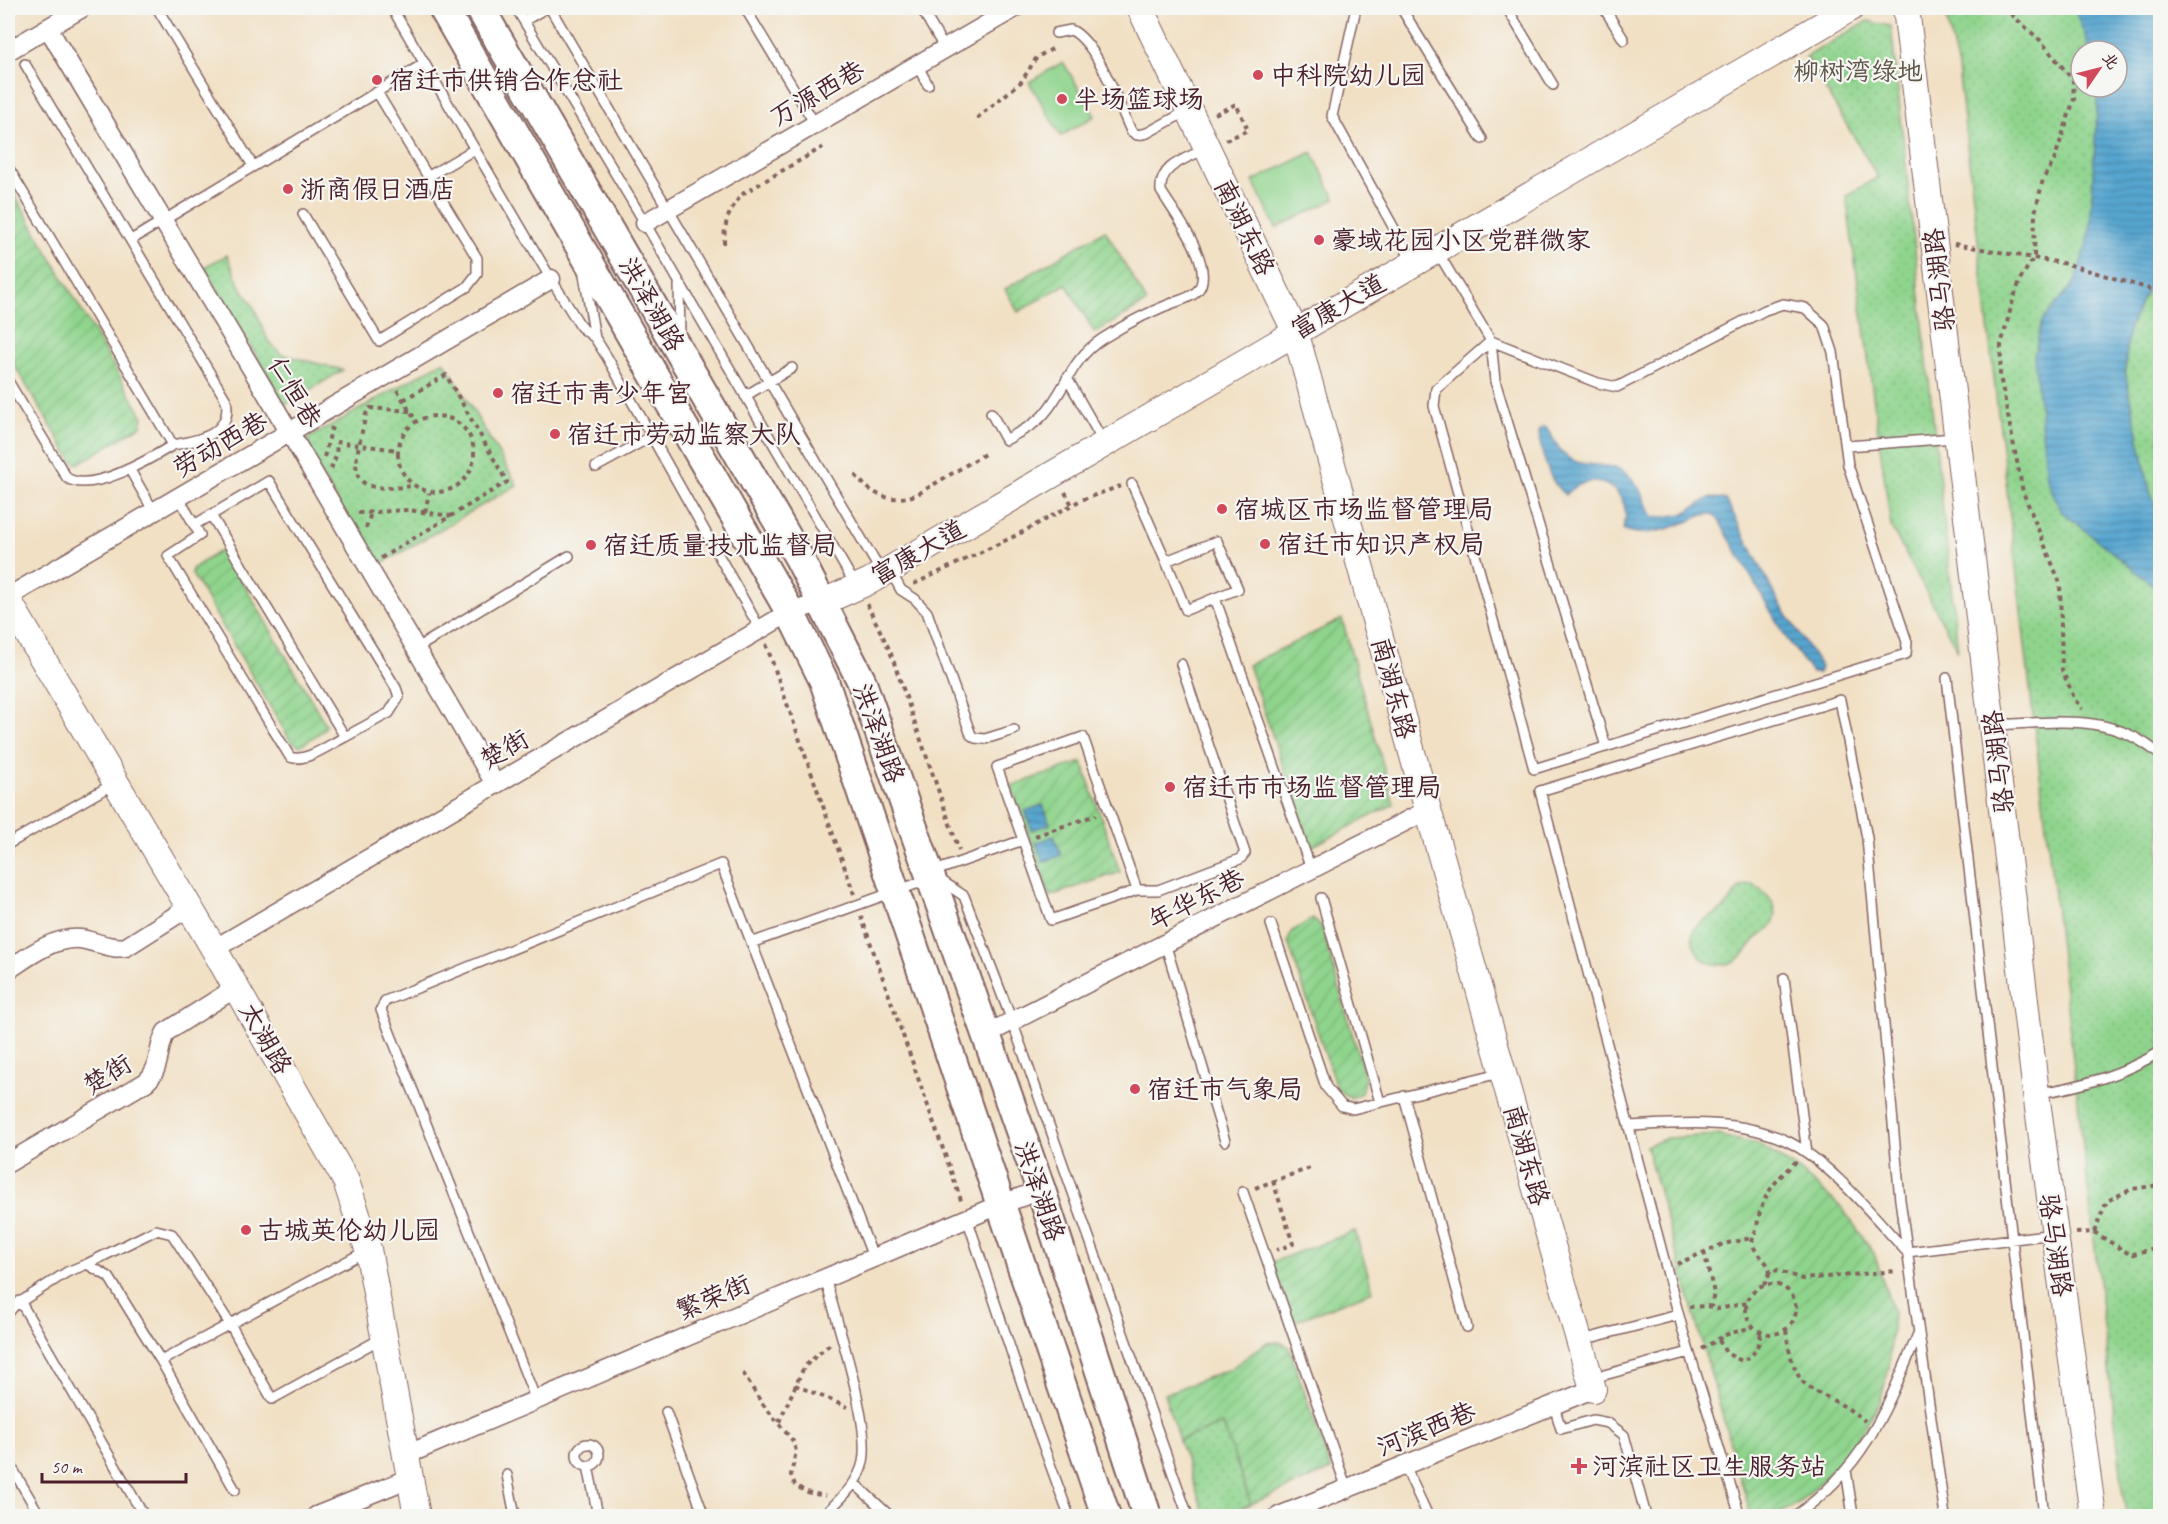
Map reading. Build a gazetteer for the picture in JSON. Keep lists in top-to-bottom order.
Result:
{
  "streets": {
    "main road": ["洪泽湖路"],
    "street": [
      "万源西巷",
      "南湖东路",
      "骆马湖路",
      "富康大道",
      "仁恒巷",
      "劳动西巷",
      "楚街",
      "年华东巷",
      "太湖路",
      "繁荣街",
      "河滨西巷"
    ]
  },
  "crossings": [
    ["南湖东路", "富康大道"],
    ["南湖东路", "年华东巷"],
    ["南湖东路", "河滨西巷"],
    ["洪泽湖路", "富康大道"],
    ["洪泽湖路", "楚街"],
    ["洪泽湖路", "年华东巷"],
    ["洪泽湖路", "繁荣街"],
    ["富康大道", "楚街"],
    ["仁恒巷", "劳动西巷"],
    ["仁恒巷", "楚街"],
    ["劳动西巷", "太湖路"],
    ["楚街", "太湖路"],
    ["太湖路", "繁荣街"]
  ],
  "parks": ["柳树湾绿地"],
  "places": {
    "other": [
      "中科院幼儿园",
      "宿迁市供销合作总社",
      "半场篮球场",
      "浙商假日酒店",
      "豪域花园小区党群微家",
      "宿迁市青少年宫",
      "宿迁市劳动监察大队",
      "宿城区市场监督管理局",
      "宿迁市知识产权局",
      "宿迁质量技术监督局",
      "宿迁市市场监督管理局",
      "宿迁市气象局",
      "古城英伦幼儿园"
    ],
    "health": ["河滨社区卫生服务站"]
  },
  "scale_bar": "50 m",
  "north": "top right"
}
